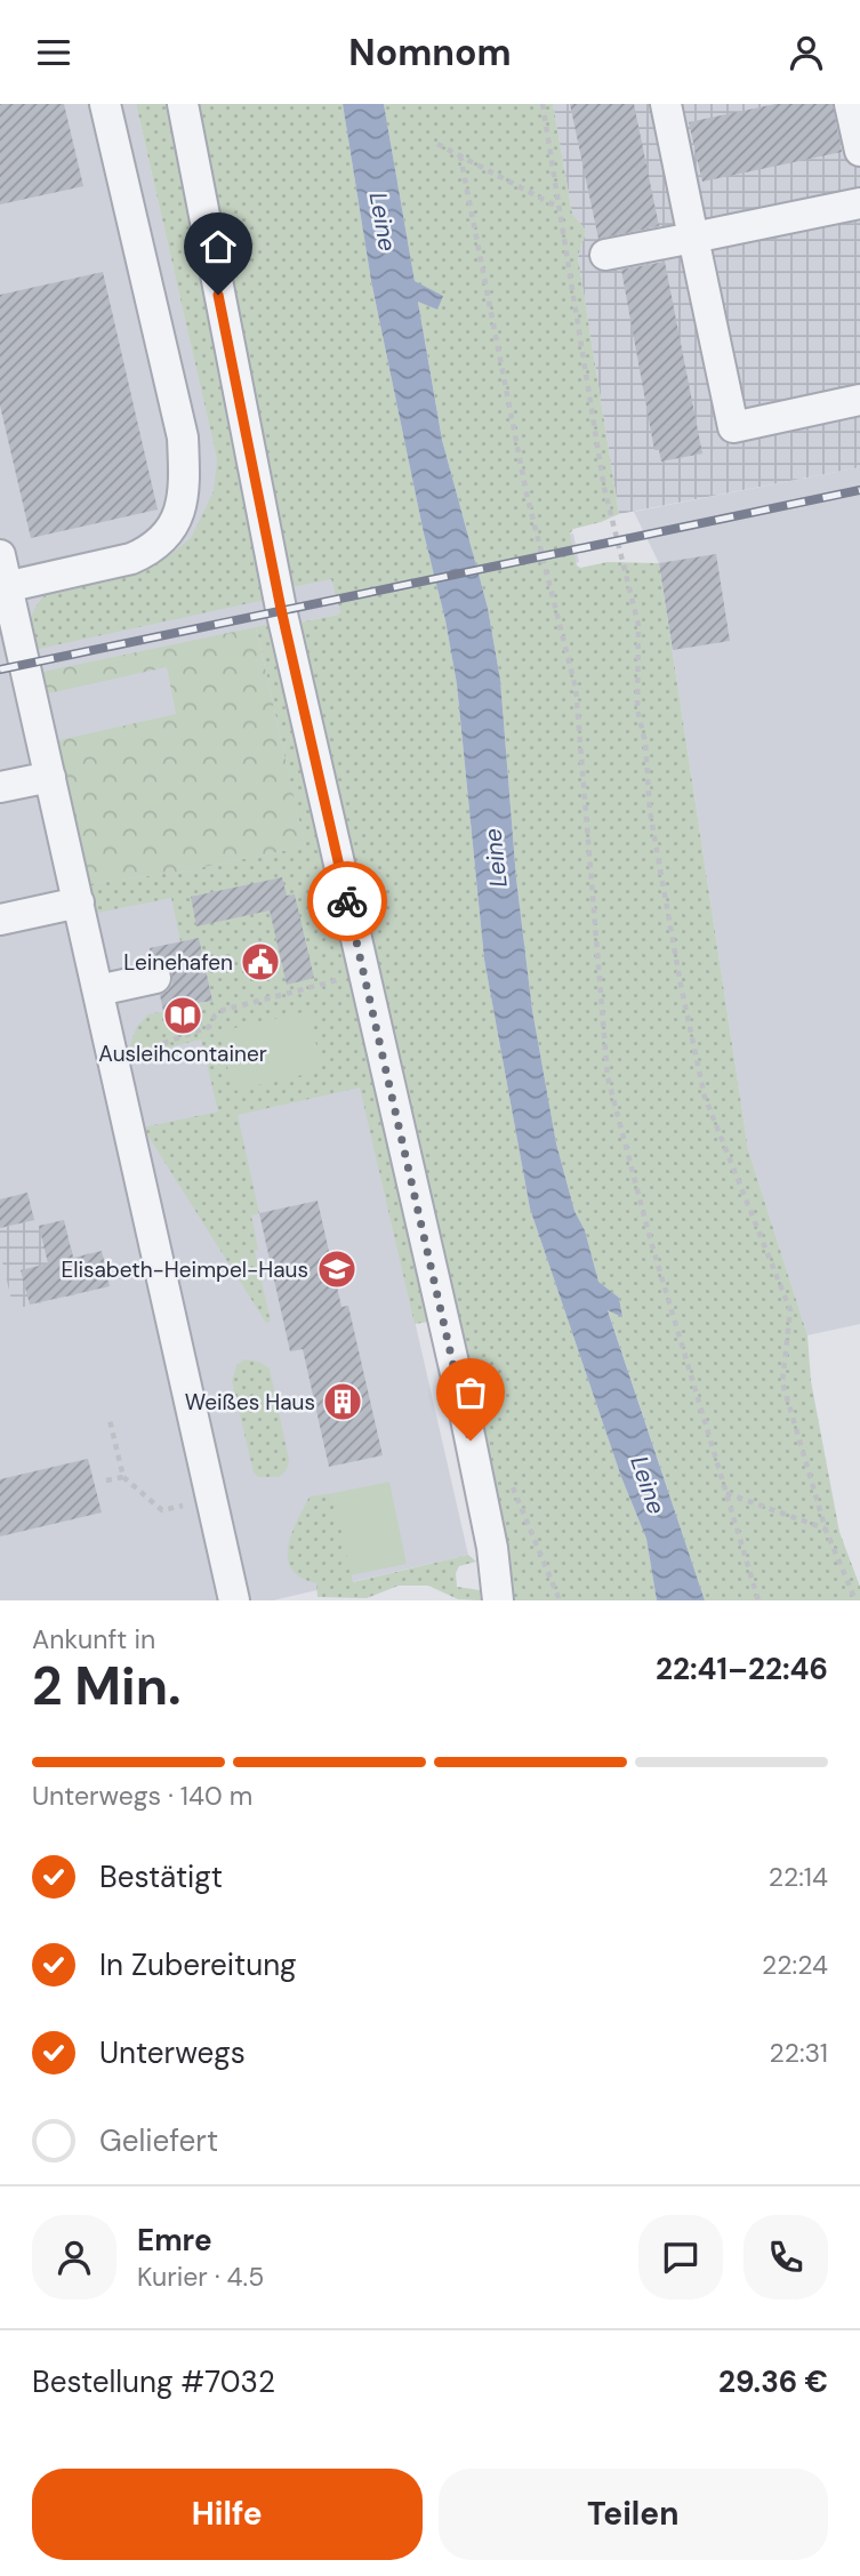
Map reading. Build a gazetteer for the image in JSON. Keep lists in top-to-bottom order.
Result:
{
  "water": ["Leine"],
  "places": {
    "public building": ["Leinehafen"],
    "library": ["Ausleihcontainer"],
    "school or university": ["Elisabeth-Heimpel-Haus"],
    "building": ["Weißes Haus"]
  },
  "page": {
    "header": "Nomnom",
    "heading": ["2 Min.", "Ankunft in", "22:41–22:46"],
    "panel": [
      "Emre",
      "Kurier · 4.5",
      "Bestellung #7032",
      "29.36 €"
    ],
    "bar": "Unterwegs · 140 m",
    "list": [
      ["Bestätigt", "22:14"],
      ["In Zubereitung", "22:24"],
      ["Unterwegs", "22:31"],
      "Geliefert"
    ],
    "buttons": ["Hilfe", "Teilen"]
  }
}
